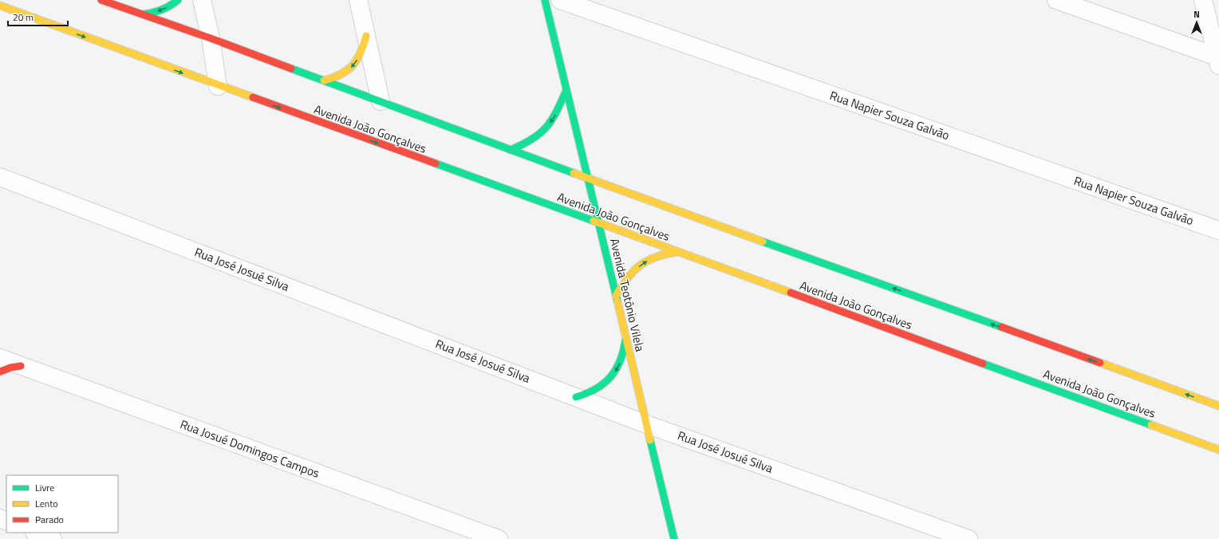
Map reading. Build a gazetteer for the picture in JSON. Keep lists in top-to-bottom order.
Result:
{
  "streets": {
    "main road": ["Avenida João Gonçalves", "Avenida Teotônio Vilela"],
    "street": ["Rua Napier Souza Galvão", "Rua José Josué Silva", "Rua Josué Domingos Campos"]
  },
  "crossings": [
    ["Avenida João Gonçalves", "Avenida Teotônio Vilela"],
    ["Rua José Josué Silva", "Avenida Teotônio Vilela"]
  ],
  "legend": ["Livre", "Lento", "Parado"],
  "scale_bar": "20 m",
  "north": "top"
}
